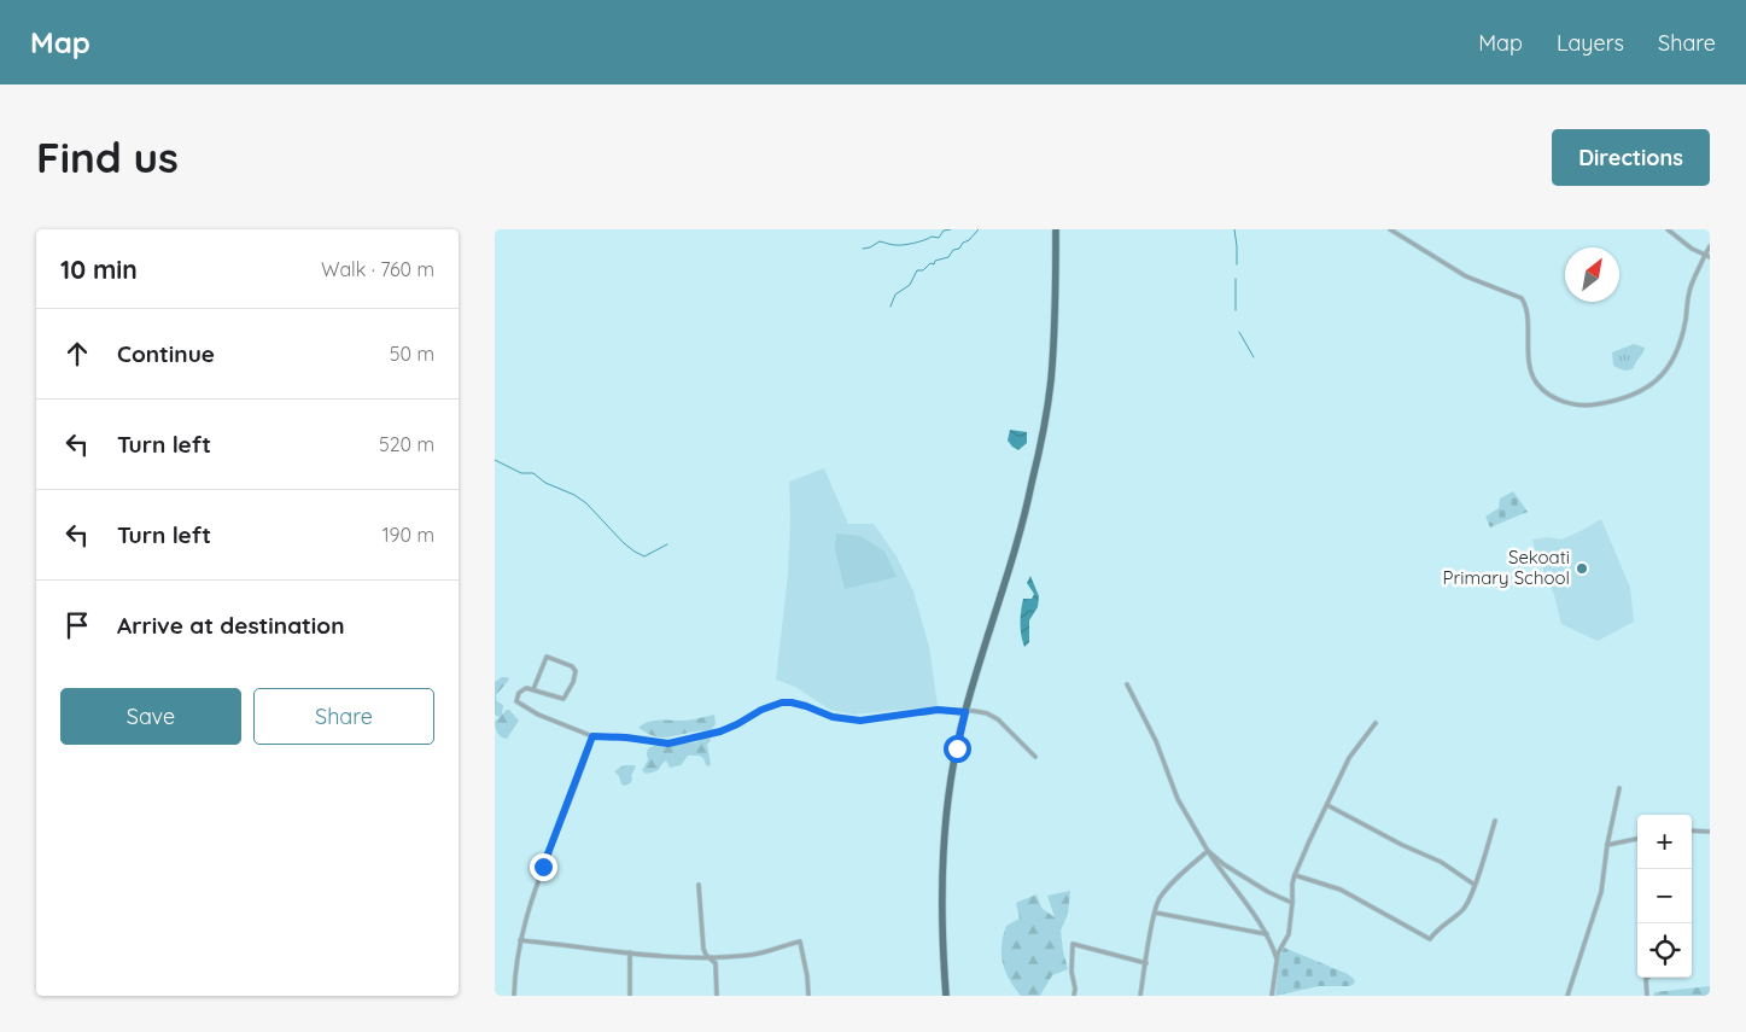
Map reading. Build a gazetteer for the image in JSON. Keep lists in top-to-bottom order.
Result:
{
  "places": ["Sekoati Primary School"],
  "north": "top right",
  "page": {
    "header": "Map",
    "nav": ["Map", "Layers", "Share"],
    "buttons": [
      "Directions",
      ["Save", "Share"]
    ],
    "title": "Find us",
    "heading": ["10 min", "Walk · 760 m"],
    "list": [
      ["Continue", "50 m"],
      ["Turn left", "520 m"],
      ["Turn left", "190 m"],
      "Arrive at destination"
    ],
    "map_buttons": ["+", "−"]
  }
}
